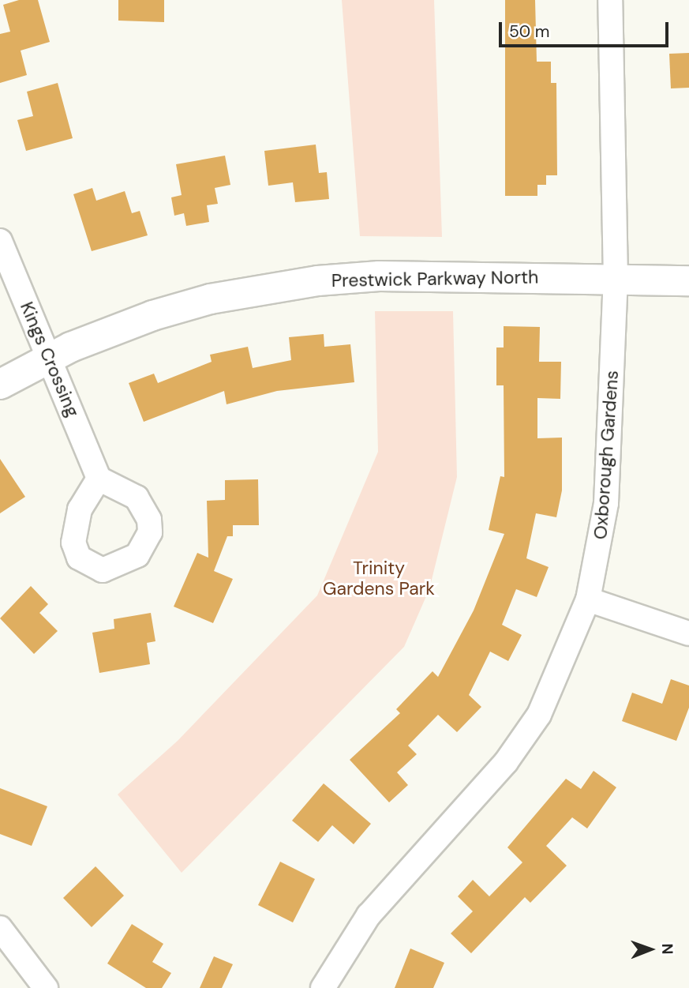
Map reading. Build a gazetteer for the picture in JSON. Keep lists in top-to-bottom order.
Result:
{
  "streets": {
    "street": ["Prestwick Parkway North", "Kings Crossing", "Oxborough Gardens"]
  },
  "crossings": [
    ["Prestwick Parkway North", "Kings Crossing"],
    ["Prestwick Parkway North", "Oxborough Gardens"]
  ],
  "parks": ["Trinity Gardens Park"],
  "scale_bar": "50 m",
  "north": "right"
}
